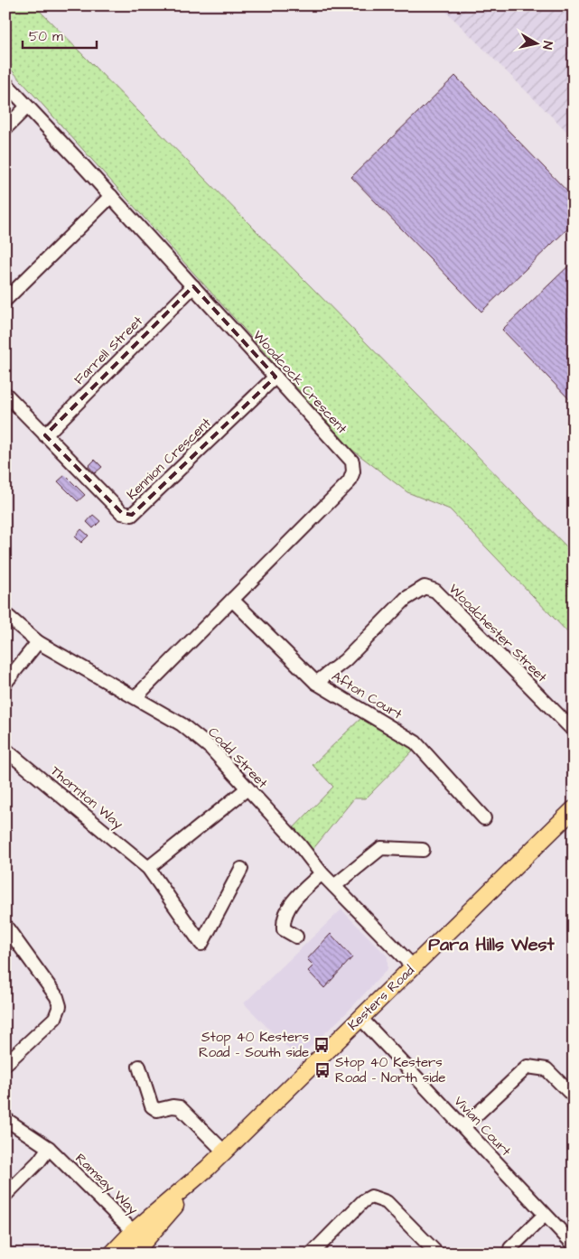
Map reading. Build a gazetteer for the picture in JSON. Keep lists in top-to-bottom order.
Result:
{
  "streets": {
    "main road": ["Kesters Road"],
    "street": [
      "Farrell Street",
      "Woodcock Crescent",
      "Kennion Crescent",
      "Woodchester Street",
      "Afton Court",
      "Codd Street",
      "Thornton Way",
      "Vivian Court",
      "Ramsay Way"
    ]
  },
  "crossings": [
    ["Farrell Street", "Woodcock Crescent"],
    ["Farrell Street", "Kennion Crescent"],
    ["Woodcock Crescent", "Kennion Crescent"],
    ["Woodcock Crescent", "Afton Court"],
    ["Woodcock Crescent", "Codd Street"],
    ["Woodchester Street", "Afton Court"],
    ["Codd Street", "Kesters Road"],
    ["Kesters Road", "Vivian Court"],
    ["Kesters Road", "Ramsay Way"]
  ],
  "districts": ["Para Hills West"],
  "places": {
    "bus stop": ["Stop 40 Kesters Road - South side", "Stop 40 Kesters Road - North side"]
  },
  "scale_bar": "50 m",
  "north": "right"
}
